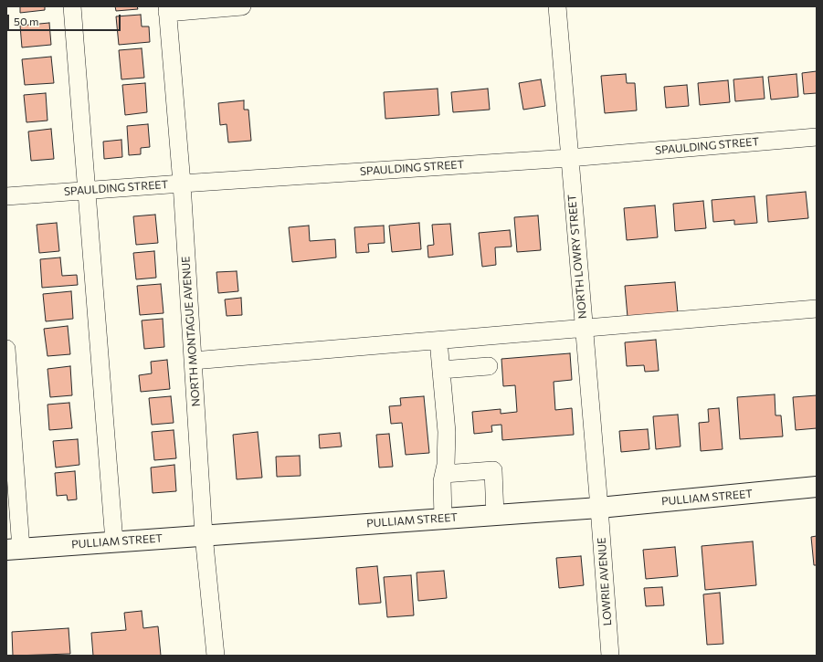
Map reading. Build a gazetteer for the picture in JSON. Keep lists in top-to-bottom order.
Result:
{
  "streets": {
    "main road": ["PULLIAM STREET"],
    "street": [
      "SPAULDING STREET",
      "NORTH LOWRY STREET",
      "NORTH MONTAGUE AVENUE",
      "LOWRIE AVENUE"
    ]
  },
  "crossings": [
    ["SPAULDING STREET", "NORTH LOWRY STREET"],
    ["SPAULDING STREET", "NORTH MONTAGUE AVENUE"],
    ["NORTH LOWRY STREET", "PULLIAM STREET"],
    ["NORTH LOWRY STREET", "LOWRIE AVENUE"],
    ["NORTH MONTAGUE AVENUE", "PULLIAM STREET"],
    ["PULLIAM STREET", "LOWRIE AVENUE"]
  ],
  "scale_bar": "50 m"
}
